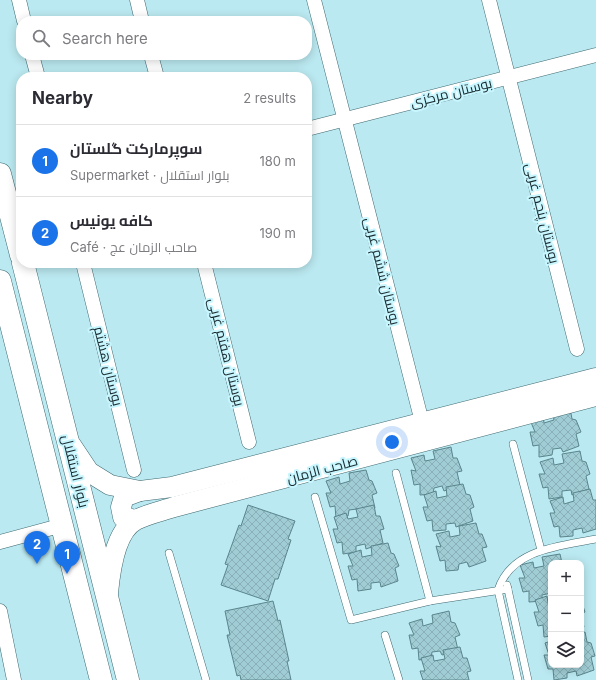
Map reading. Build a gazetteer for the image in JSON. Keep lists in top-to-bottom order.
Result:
{
  "streets": {
    "main road": ["صاحب الزمان", "بلوار استقلال"],
    "street": [
      "بوستان مرکزی",
      "بوستان پنجم غربی",
      "بوستان ششم غربی",
      "بوستان هفتم غربی",
      "بوستان هشتم"
    ]
  },
  "crossings": [
    ["بوستان مرکزی", "بوستان پنجم غربی"],
    ["بوستان مرکزی", "بوستان ششم غربی"],
    ["بوستان ششم غربی", "صاحب الزمان"],
    ["صاحب الزمان", "بلوار استقلال"]
  ],
  "page": {
    "search": "Search here",
    "heading": ["Nearby", "2 results"],
    "list": [
      {
        "mark": "1",
        "name": "سوپرمارکت گلستان",
        "note": "Supermarket · بلوار استقلال",
        "value": "180 m"
      },
      {
        "mark": "2",
        "name": "کافه یونیس",
        "note": "Café · صاحب الزمان عج",
        "value": "190 m"
      }
    ],
    "pins": ["2", "1"],
    "map_buttons": ["+", "−"]
  }
}
